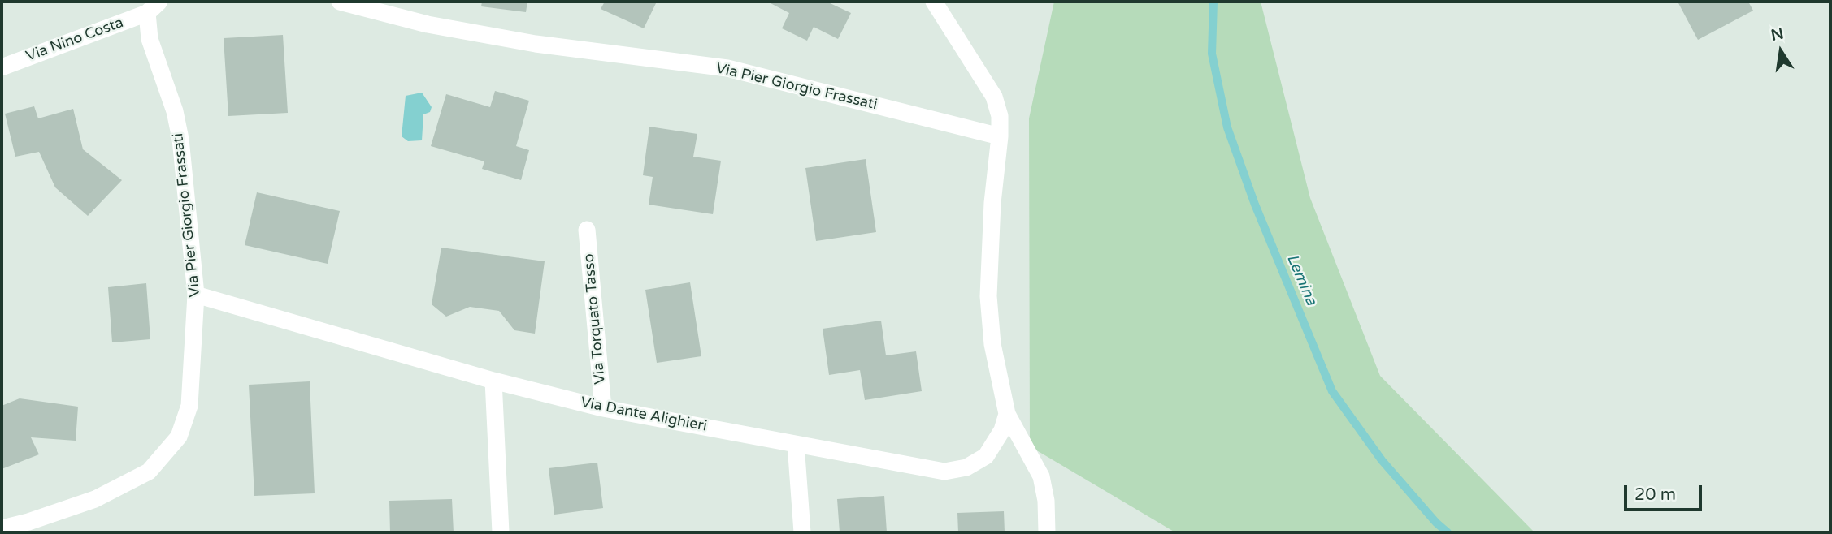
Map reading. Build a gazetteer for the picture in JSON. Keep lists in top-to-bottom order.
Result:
{
  "streets": {
    "street": [
      "Via Nino Costa",
      "Via Pier Giorgio Frassati",
      "Via Torquato Tasso",
      "Via Dante Alighieri"
    ]
  },
  "crossings": [
    ["Via Nino Costa", "Via Pier Giorgio Frassati"],
    ["Via Pier Giorgio Frassati", "Via Dante Alighieri"],
    ["Via Torquato Tasso", "Via Dante Alighieri"]
  ],
  "water": ["Lemina"],
  "scale_bar": "20 m",
  "north": "top"
}
